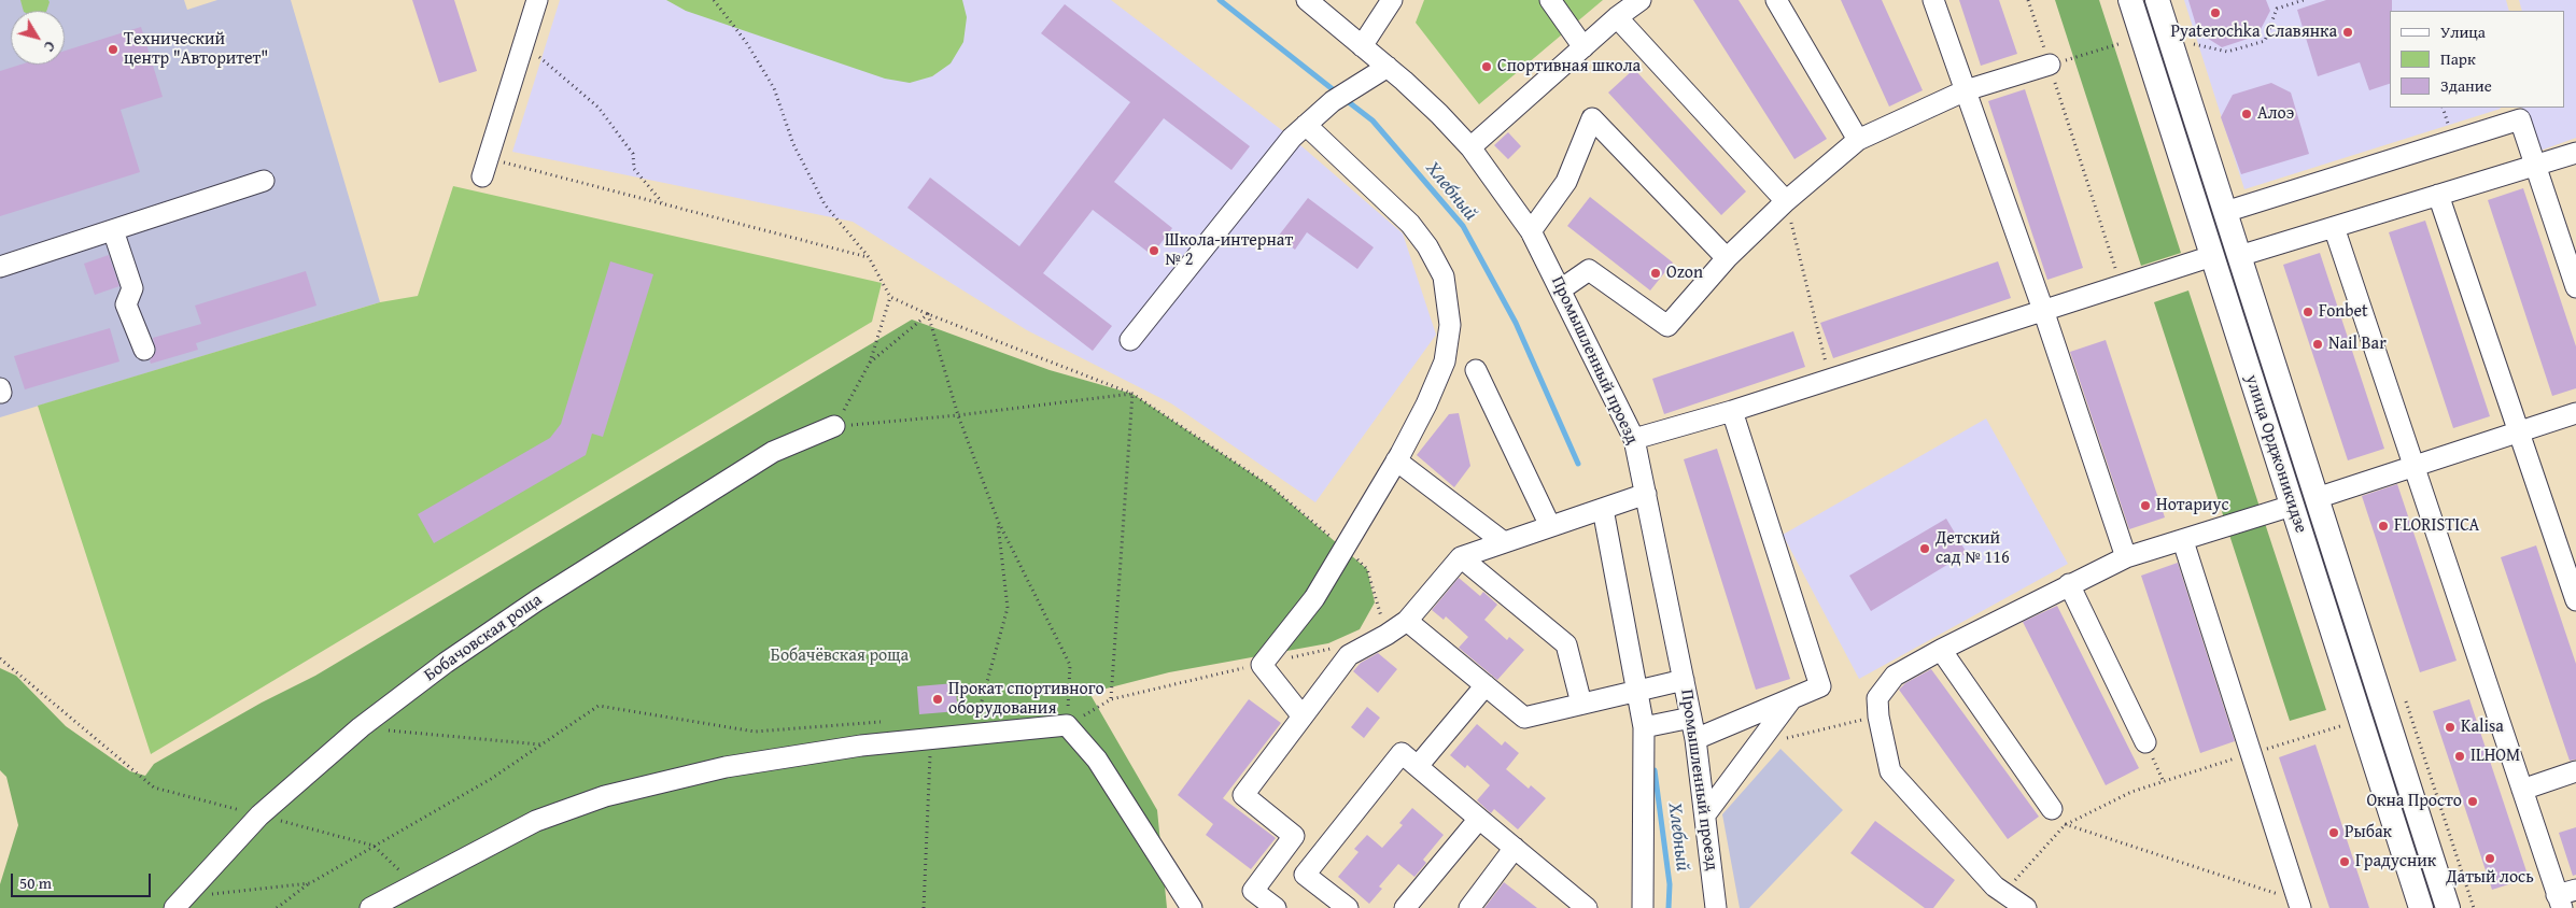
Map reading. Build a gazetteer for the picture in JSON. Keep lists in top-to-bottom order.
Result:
{
  "streets": {
    "main road": ["улица Орджоникидзе"],
    "street": ["Промышленный проезд", "Бобачовская роща"]
  },
  "water": ["Хлебный"],
  "parks": ["Бобачёвская роща"],
  "places": [
    "Pyaterochka",
    "Славянка",
    "Технический центр \"Авторитет\"",
    "Спортивная школа",
    "Алоэ",
    "Школа-интернат № 2",
    "Ozon",
    "Fonbet",
    "Nail Bar",
    "Нотариус",
    "FLORISTICA",
    "Детский сад № 116",
    "Прокат спортивного оборудования",
    "Kalisa",
    "ILHOM",
    "Окна Просто",
    "Рыбак",
    "Датый лось",
    "Градусник"
  ],
  "legend": ["Улица", "Парк", "Здание"],
  "scale_bar": "50 m",
  "north": "bottom right"
}
